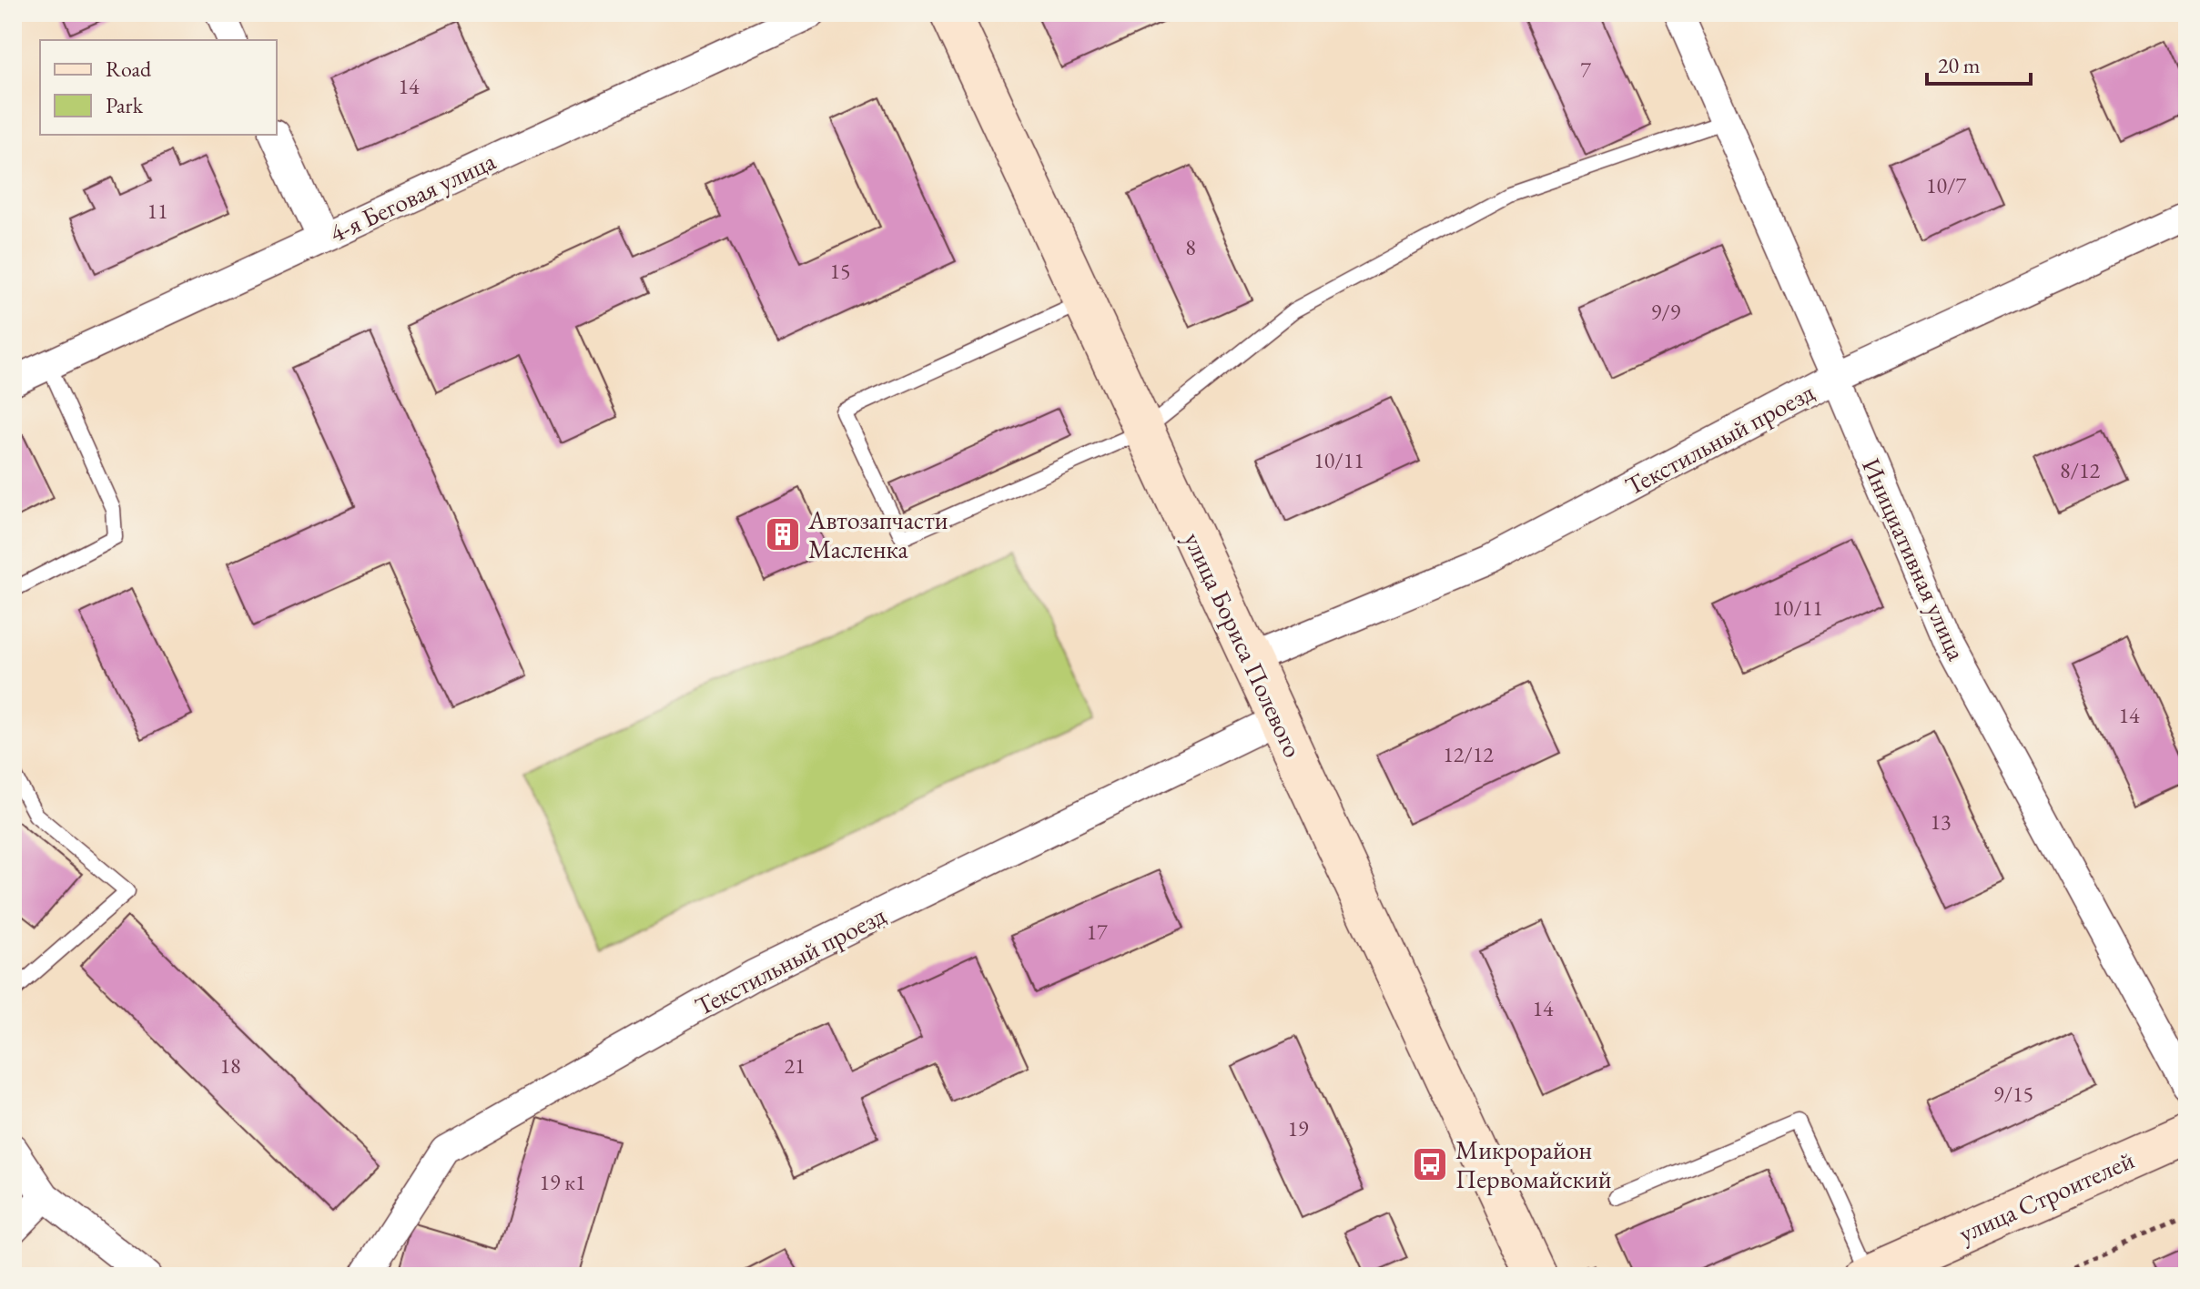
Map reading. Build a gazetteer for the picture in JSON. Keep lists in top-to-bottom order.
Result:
{
  "streets": {
    "main road": ["улица Бориса Полевого", "улица Строителей"],
    "street": ["4-я Беговая улица", "Текстильный проезд", "Инициативная улица"]
  },
  "crossings": [
    ["Текстильный проезд", "Инициативная улица"],
    ["Текстильный проезд", "улица Бориса Полевого"]
  ],
  "places": {
    "building": ["Автозапчасти Масленка"],
    "bus stop": ["Микрорайон Первомайский"]
  },
  "house_numbers": [
    "7",
    "14",
    "10/7",
    "11",
    "8",
    "15",
    "9/9",
    "10/11",
    "8/12",
    "10/11",
    "14",
    "12/12",
    "13",
    "17",
    "14",
    "18",
    "21",
    "9/15",
    "19",
    "19 к1"
  ],
  "legend": ["Road", "Park"],
  "scale_bar": "20 m"
}
